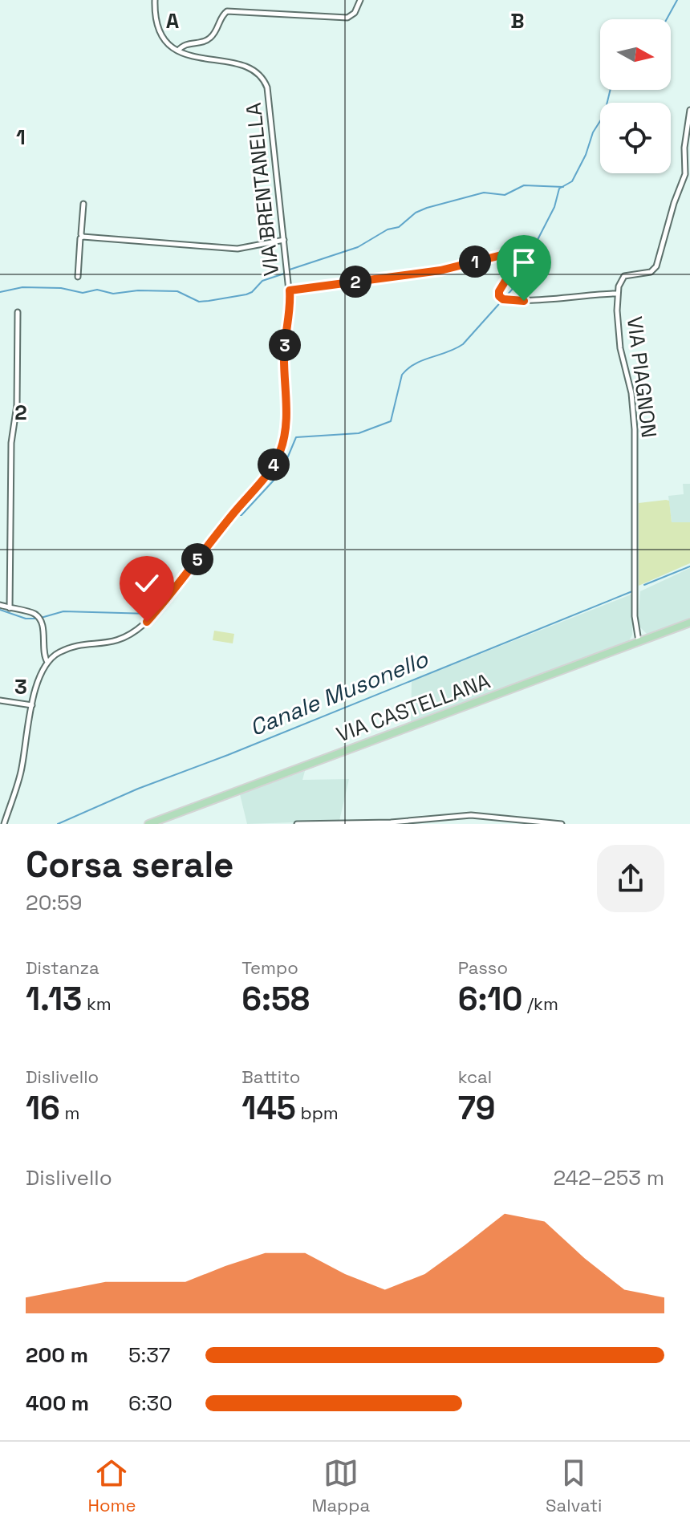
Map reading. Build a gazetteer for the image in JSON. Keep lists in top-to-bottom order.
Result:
{
  "streets": {
    "main road": ["VIA CASTELLANA"],
    "street": ["VIA BRENTANELLA", "VIA PIAGNON"]
  },
  "crossings": [
    ["VIA PIAGNON", "VIA CASTELLANA"]
  ],
  "water": ["Canale Musonello"],
  "north": "right",
  "page": {
    "pins": [
      "1",
      "2",
      "3",
      "4",
      "5"
    ],
    "heading": ["Corsa serale", "20:59"],
    "stats": [
      ["Distanza", "1.13 km"],
      ["Tempo", "6:58"],
      ["Passo", "6:10 /km"],
      ["Dislivello", "16 m"],
      ["Battito", "145 bpm"],
      ["kcal", "79"]
    ],
    "chart": ["Dislivello", "242–253 m"],
    "list": [
      {
        "name": "200 m",
        "note": "5:37"
      },
      {
        "name": "400 m",
        "note": "6:30"
      }
    ],
    "tabs": ["Home", "Mappa", "Salvati"]
  },
  "grid": {
    "columns": ["A", "B"],
    "rows": ["1", "2", "3"]
  }
}
